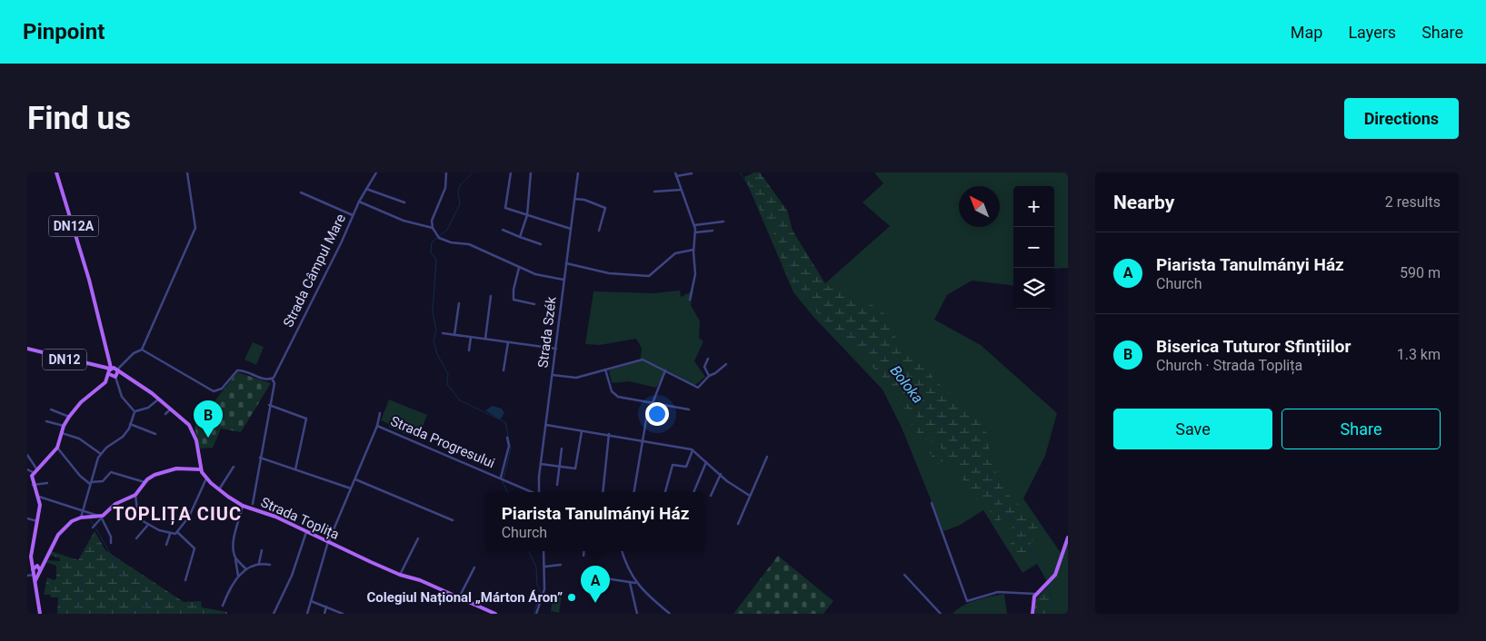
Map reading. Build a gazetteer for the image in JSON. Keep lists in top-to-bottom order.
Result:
{
  "streets": {
    "main road": ["DN12A", "DN12", "Strada Toplița"],
    "street": ["Strada Câmpul Mare", "Strada Szék", "Strada Progresului"]
  },
  "crossings": [
    ["DN12A", "Strada Toplița"],
    ["Strada Progresului", "Strada Toplița"]
  ],
  "districts": ["TOPLIȚA CIUC"],
  "water": ["Boloka"],
  "places": ["Colegiul Național „Márton Áron”"],
  "north": "top left",
  "page": {
    "header": "Pinpoint",
    "nav": ["Map", "Layers", "Share"],
    "buttons": [
      "Directions",
      ["Save", "Share"]
    ],
    "title": "Find us",
    "heading": ["Nearby", "2 results"],
    "map_buttons": ["+", "−"],
    "list": [
      {
        "mark": "A",
        "name": "Piarista Tanulmányi Ház",
        "note": "Church",
        "value": "590 m"
      },
      {
        "mark": "B",
        "name": "Biserica Tuturor Sfințiilor",
        "note": "Church · Strada Toplița",
        "value": "1.3 km"
      }
    ],
    "pins": ["B", "A"],
    "popup": ["Piarista Tanulmányi Ház", "Church"]
  }
}
